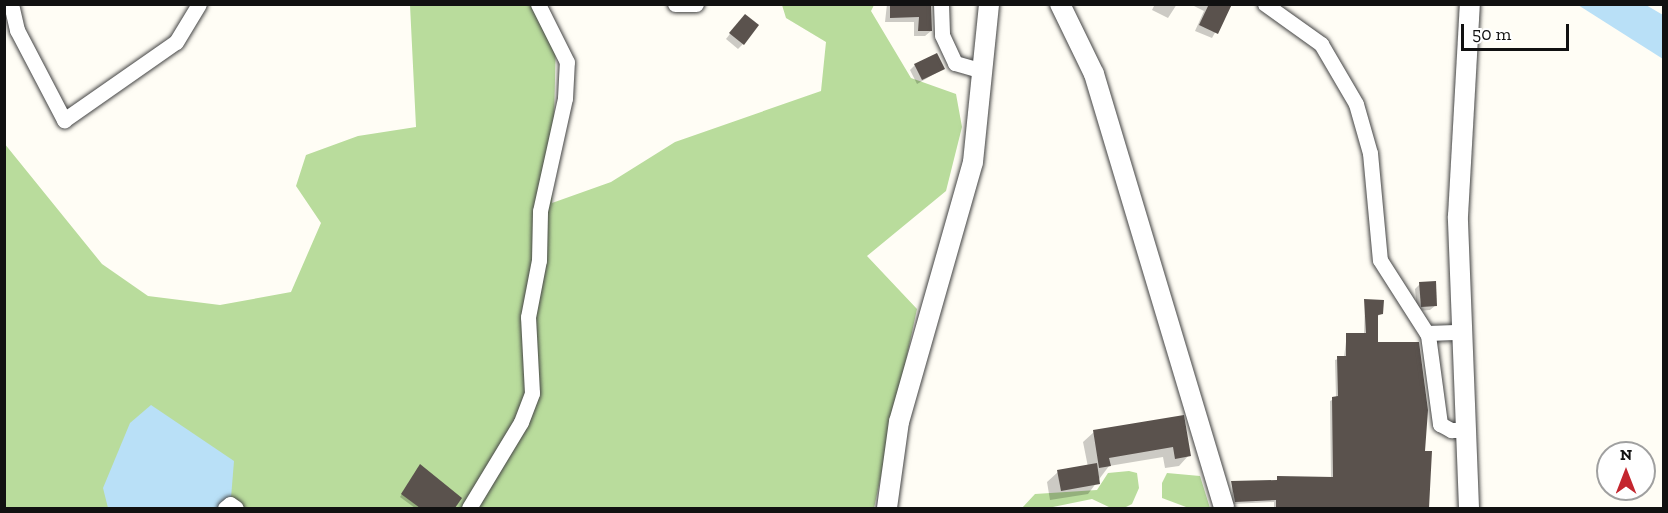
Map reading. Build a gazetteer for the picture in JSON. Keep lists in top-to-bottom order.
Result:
{
  "scale_bar": "50 m",
  "north": "top"
}
